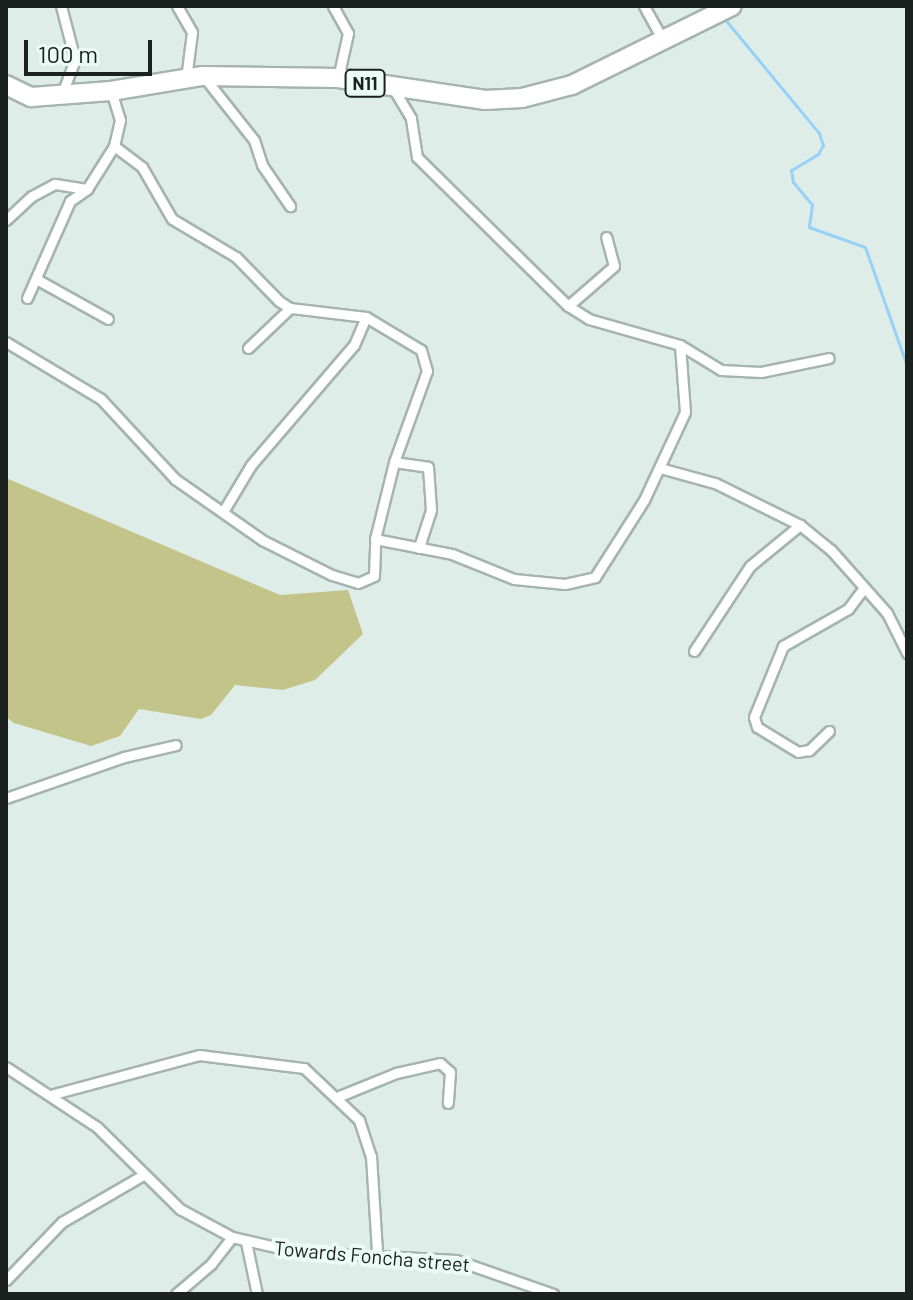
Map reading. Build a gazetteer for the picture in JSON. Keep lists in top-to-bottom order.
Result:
{
  "streets": {
    "highway": ["N11"],
    "street": ["Towards Foncha street"]
  },
  "scale_bar": "100 m"
}
